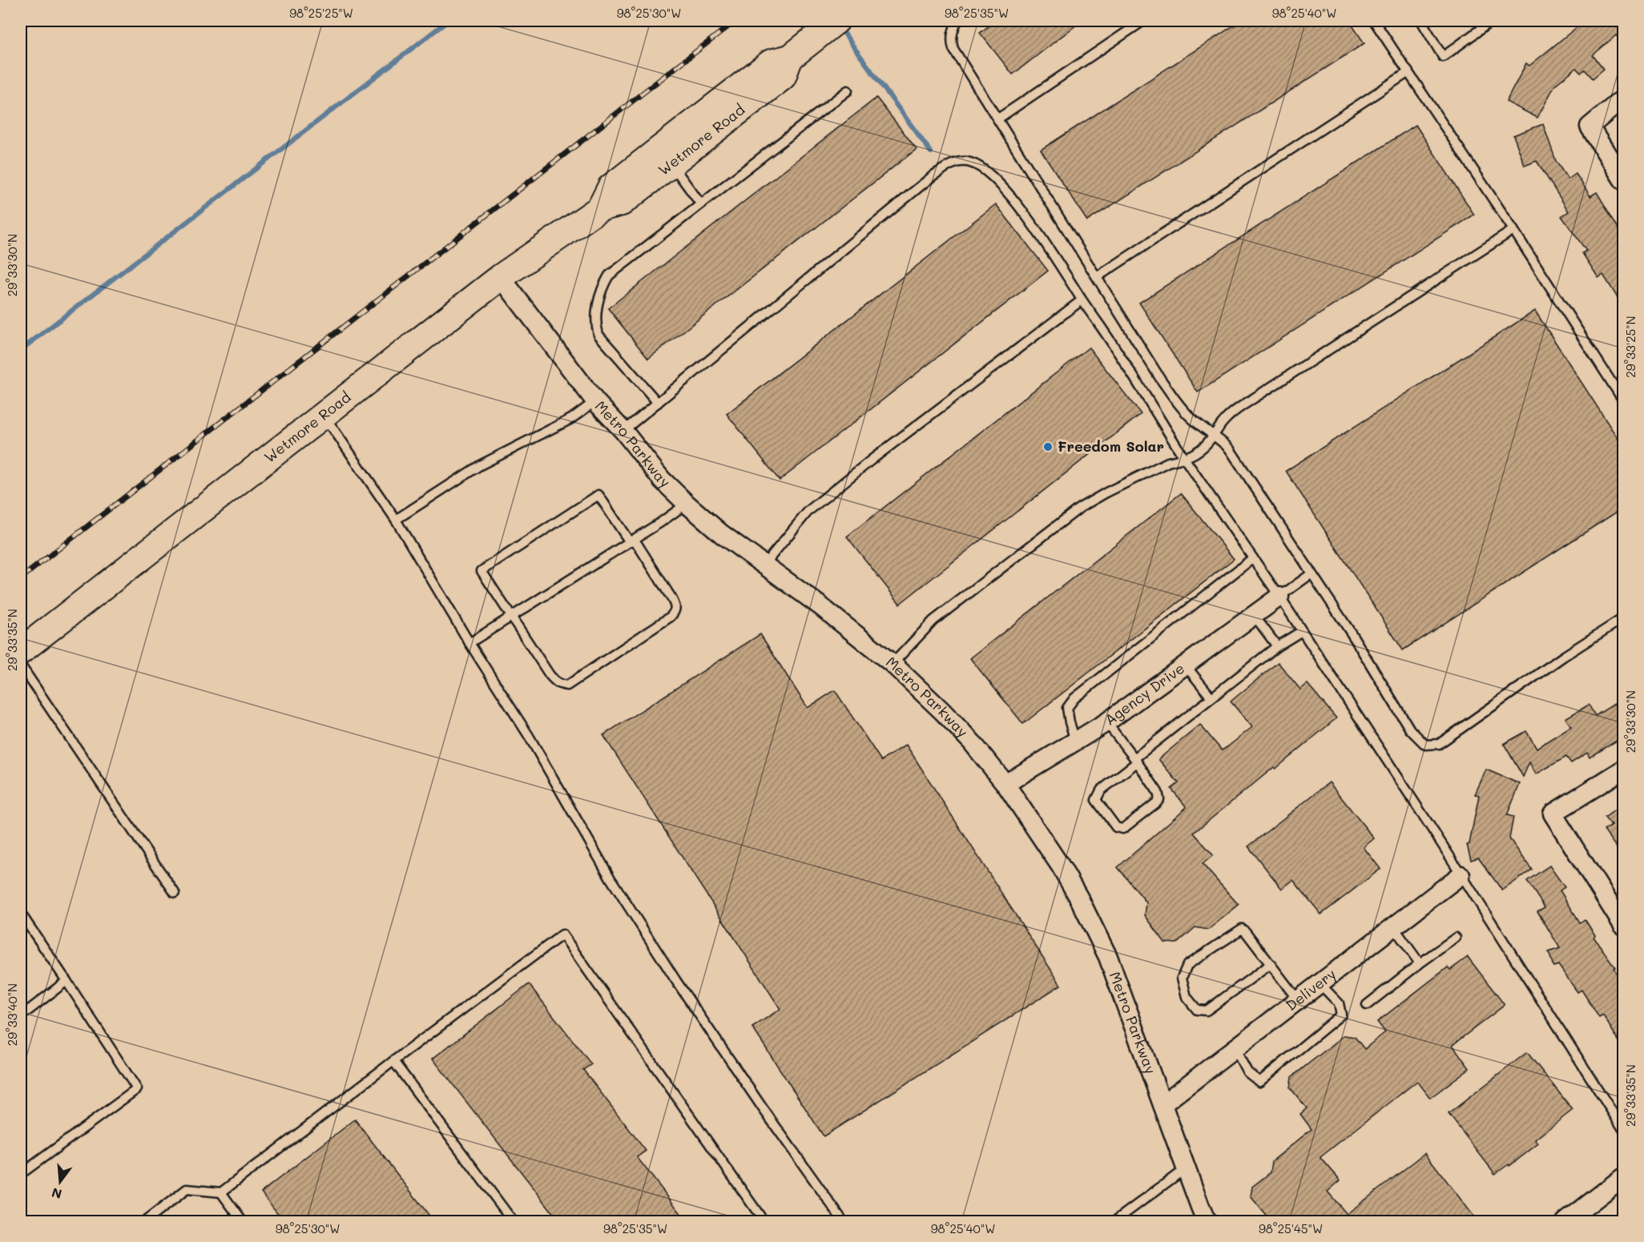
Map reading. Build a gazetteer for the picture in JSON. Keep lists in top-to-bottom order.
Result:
{
  "streets": {
    "main road": ["Wetmore Road"],
    "street": ["Metro Parkway", "Agency Drive", "Delivery"]
  },
  "crossings": [
    ["Wetmore Road", "Metro Parkway"],
    ["Metro Parkway", "Agency Drive"],
    ["Metro Parkway", "Delivery"]
  ],
  "places": ["Freedom Solar"],
  "north": "bottom",
  "coordinates": [
    "98°25'25\"W",
    "98°25'30\"W",
    "98°25'35\"W",
    "98°25'40\"W",
    "29°33'30\"N",
    "29°33'25\"N",
    "29°33'35\"N",
    "29°33'40\"N",
    "98°25'45\"W"
  ]
}
